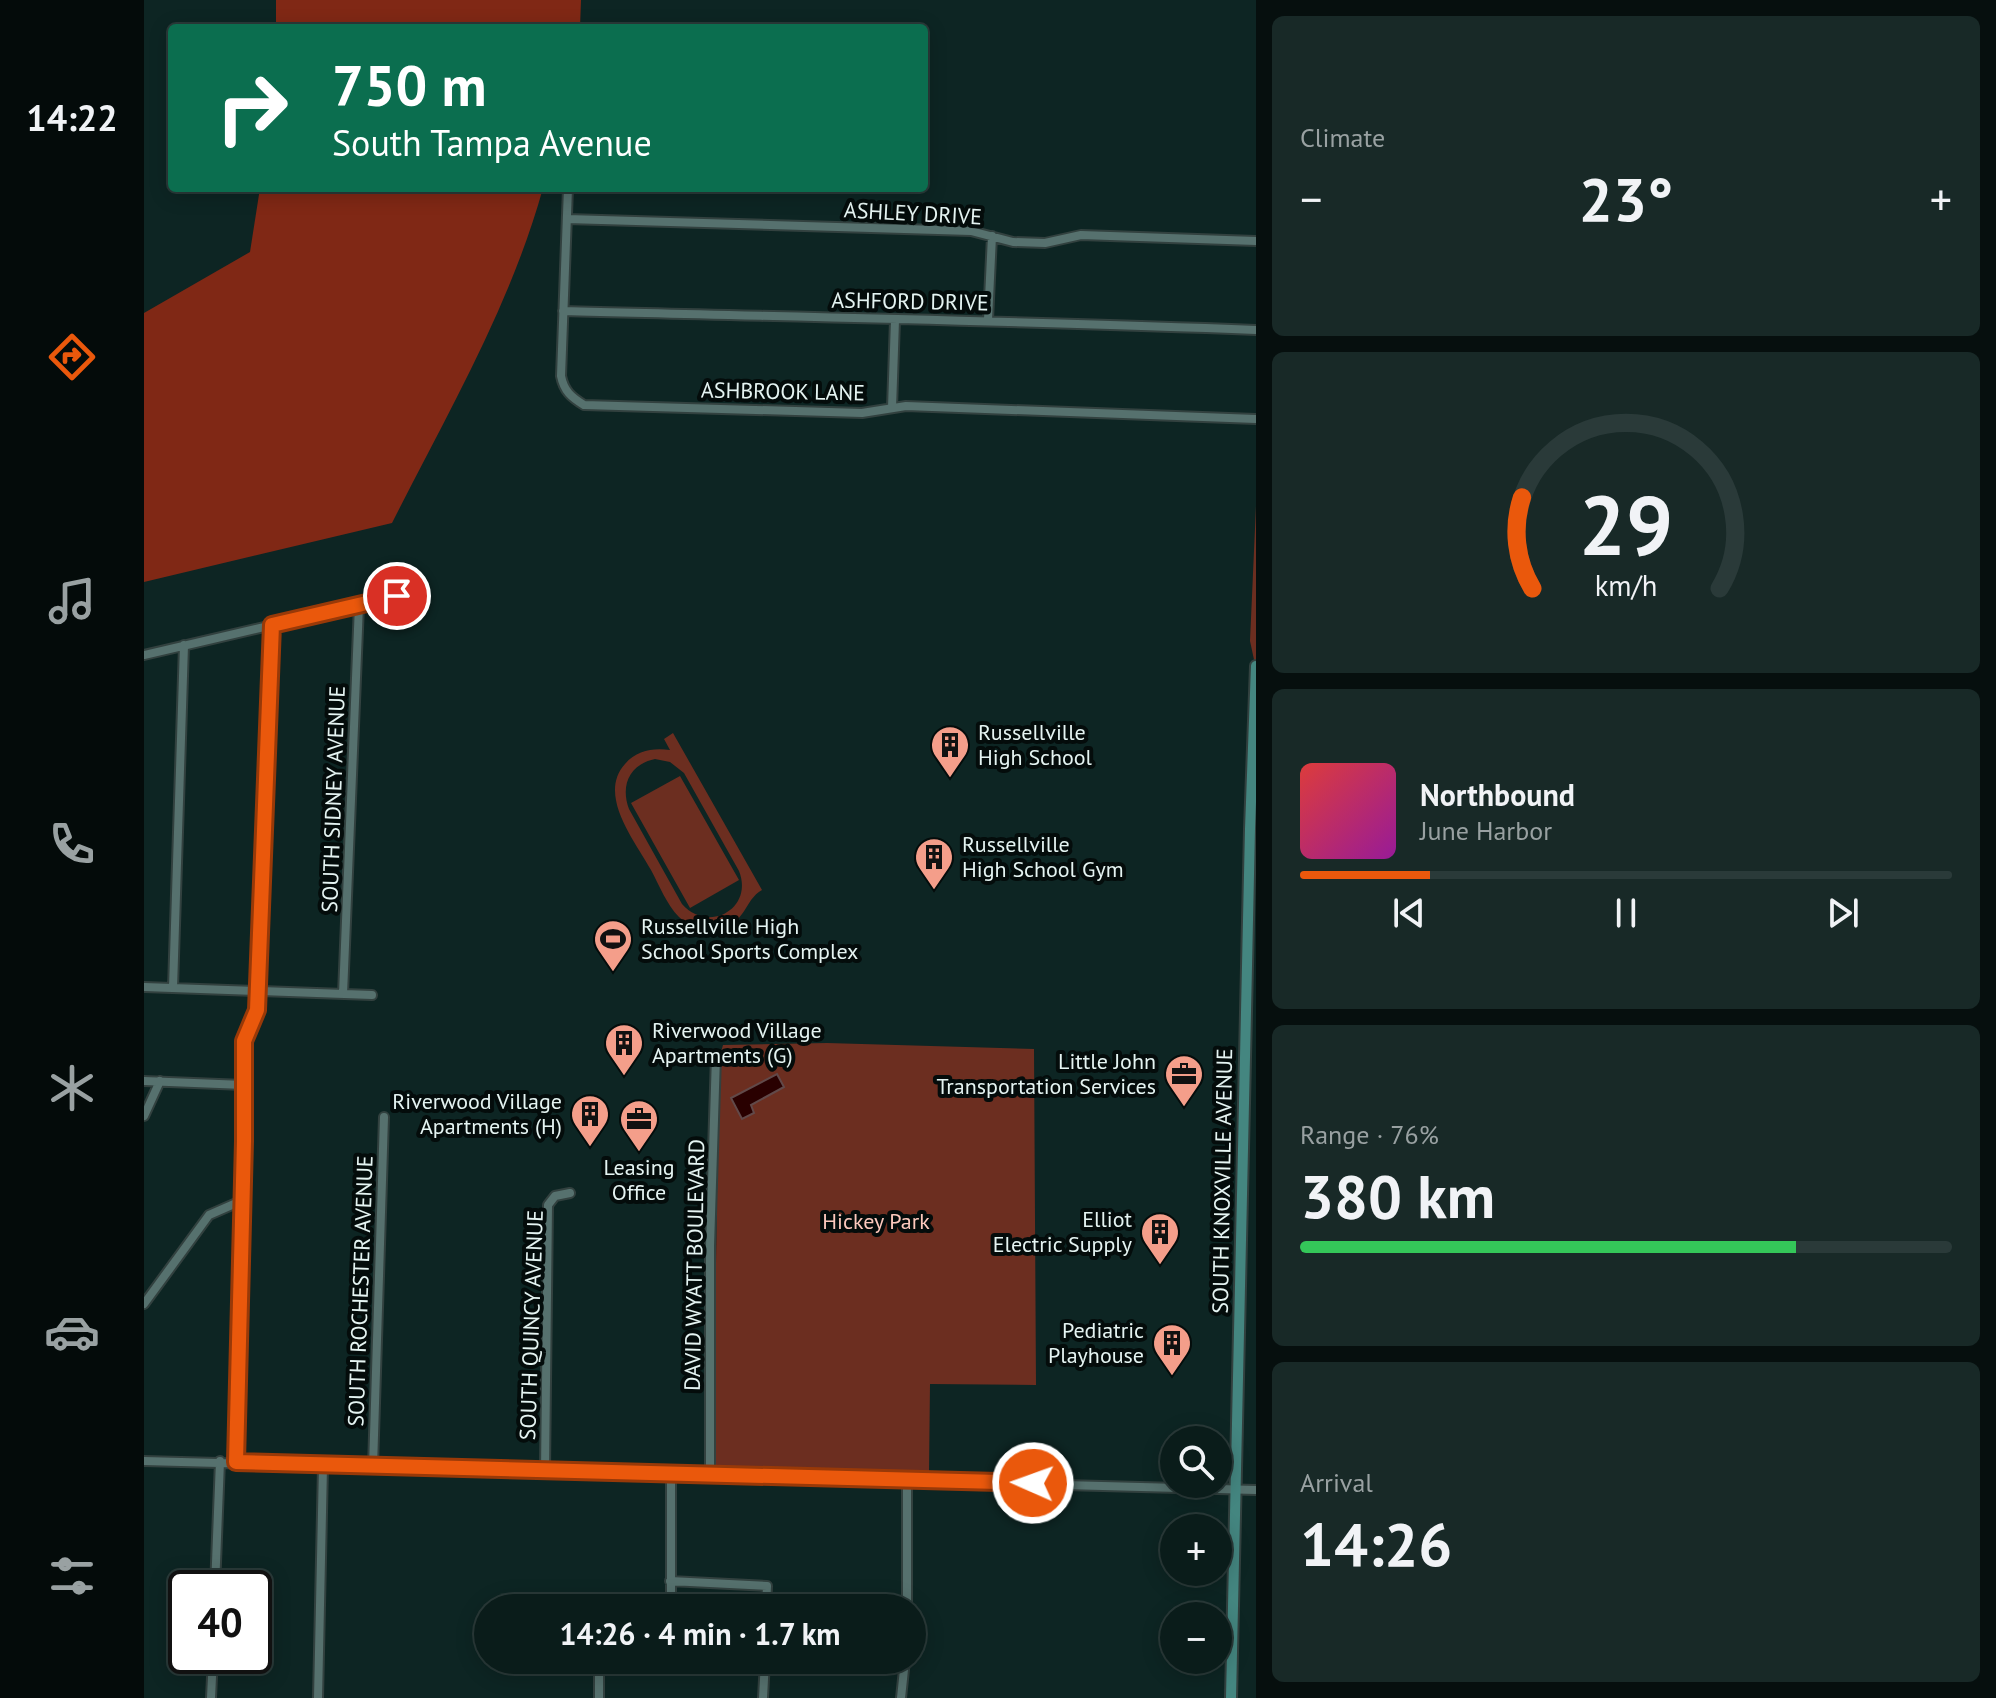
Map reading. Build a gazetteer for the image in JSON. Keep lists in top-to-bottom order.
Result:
{
  "streets": {
    "main road": ["SOUTH KNOXVILLE AVENUE"],
    "street": [
      "ASHLEY DRIVE",
      "ASHFORD DRIVE",
      "ASHBROOK LANE",
      "SOUTH SIDNEY AVENUE",
      "DAVID WYATT BOULEVARD",
      "SOUTH ROCHESTER AVENUE",
      "SOUTH QUINCY AVENUE"
    ]
  },
  "crossings": [
    ["ASHLEY DRIVE", "ASHBROOK LANE"],
    ["ASHFORD DRIVE", "ASHBROOK LANE"]
  ],
  "parks": ["Hickey Park"],
  "places": {
    "building": [
      "Russellville High School",
      "Russellville High School Gym",
      "Riverwood Village Apartments (G)",
      "Riverwood Village Apartments (H)",
      "Elliot Electric Supply",
      "Pediatric Playhouse"
    ],
    "sports": ["Russellville High School Sports Complex"],
    "office": ["Little John Transportation Services", "Leasing Office"]
  },
  "page": {
    "tabs": "14:22",
    "tile": [
      "Climate",
      ["Range · 76%", "380 km"],
      ["Arrival", "14:26"]
    ],
    "turn": ["750 m", "South Tampa Avenue"],
    "heat": ["−", "23°", "+"],
    "song": ["Northbound", "June Harbor"],
    "map_buttons": ["+", "−"],
    "limit": "40",
    "trip": "14:26 · 4 min · 1.7 km",
    "gauge": ["29", "km/h"]
  }
}
